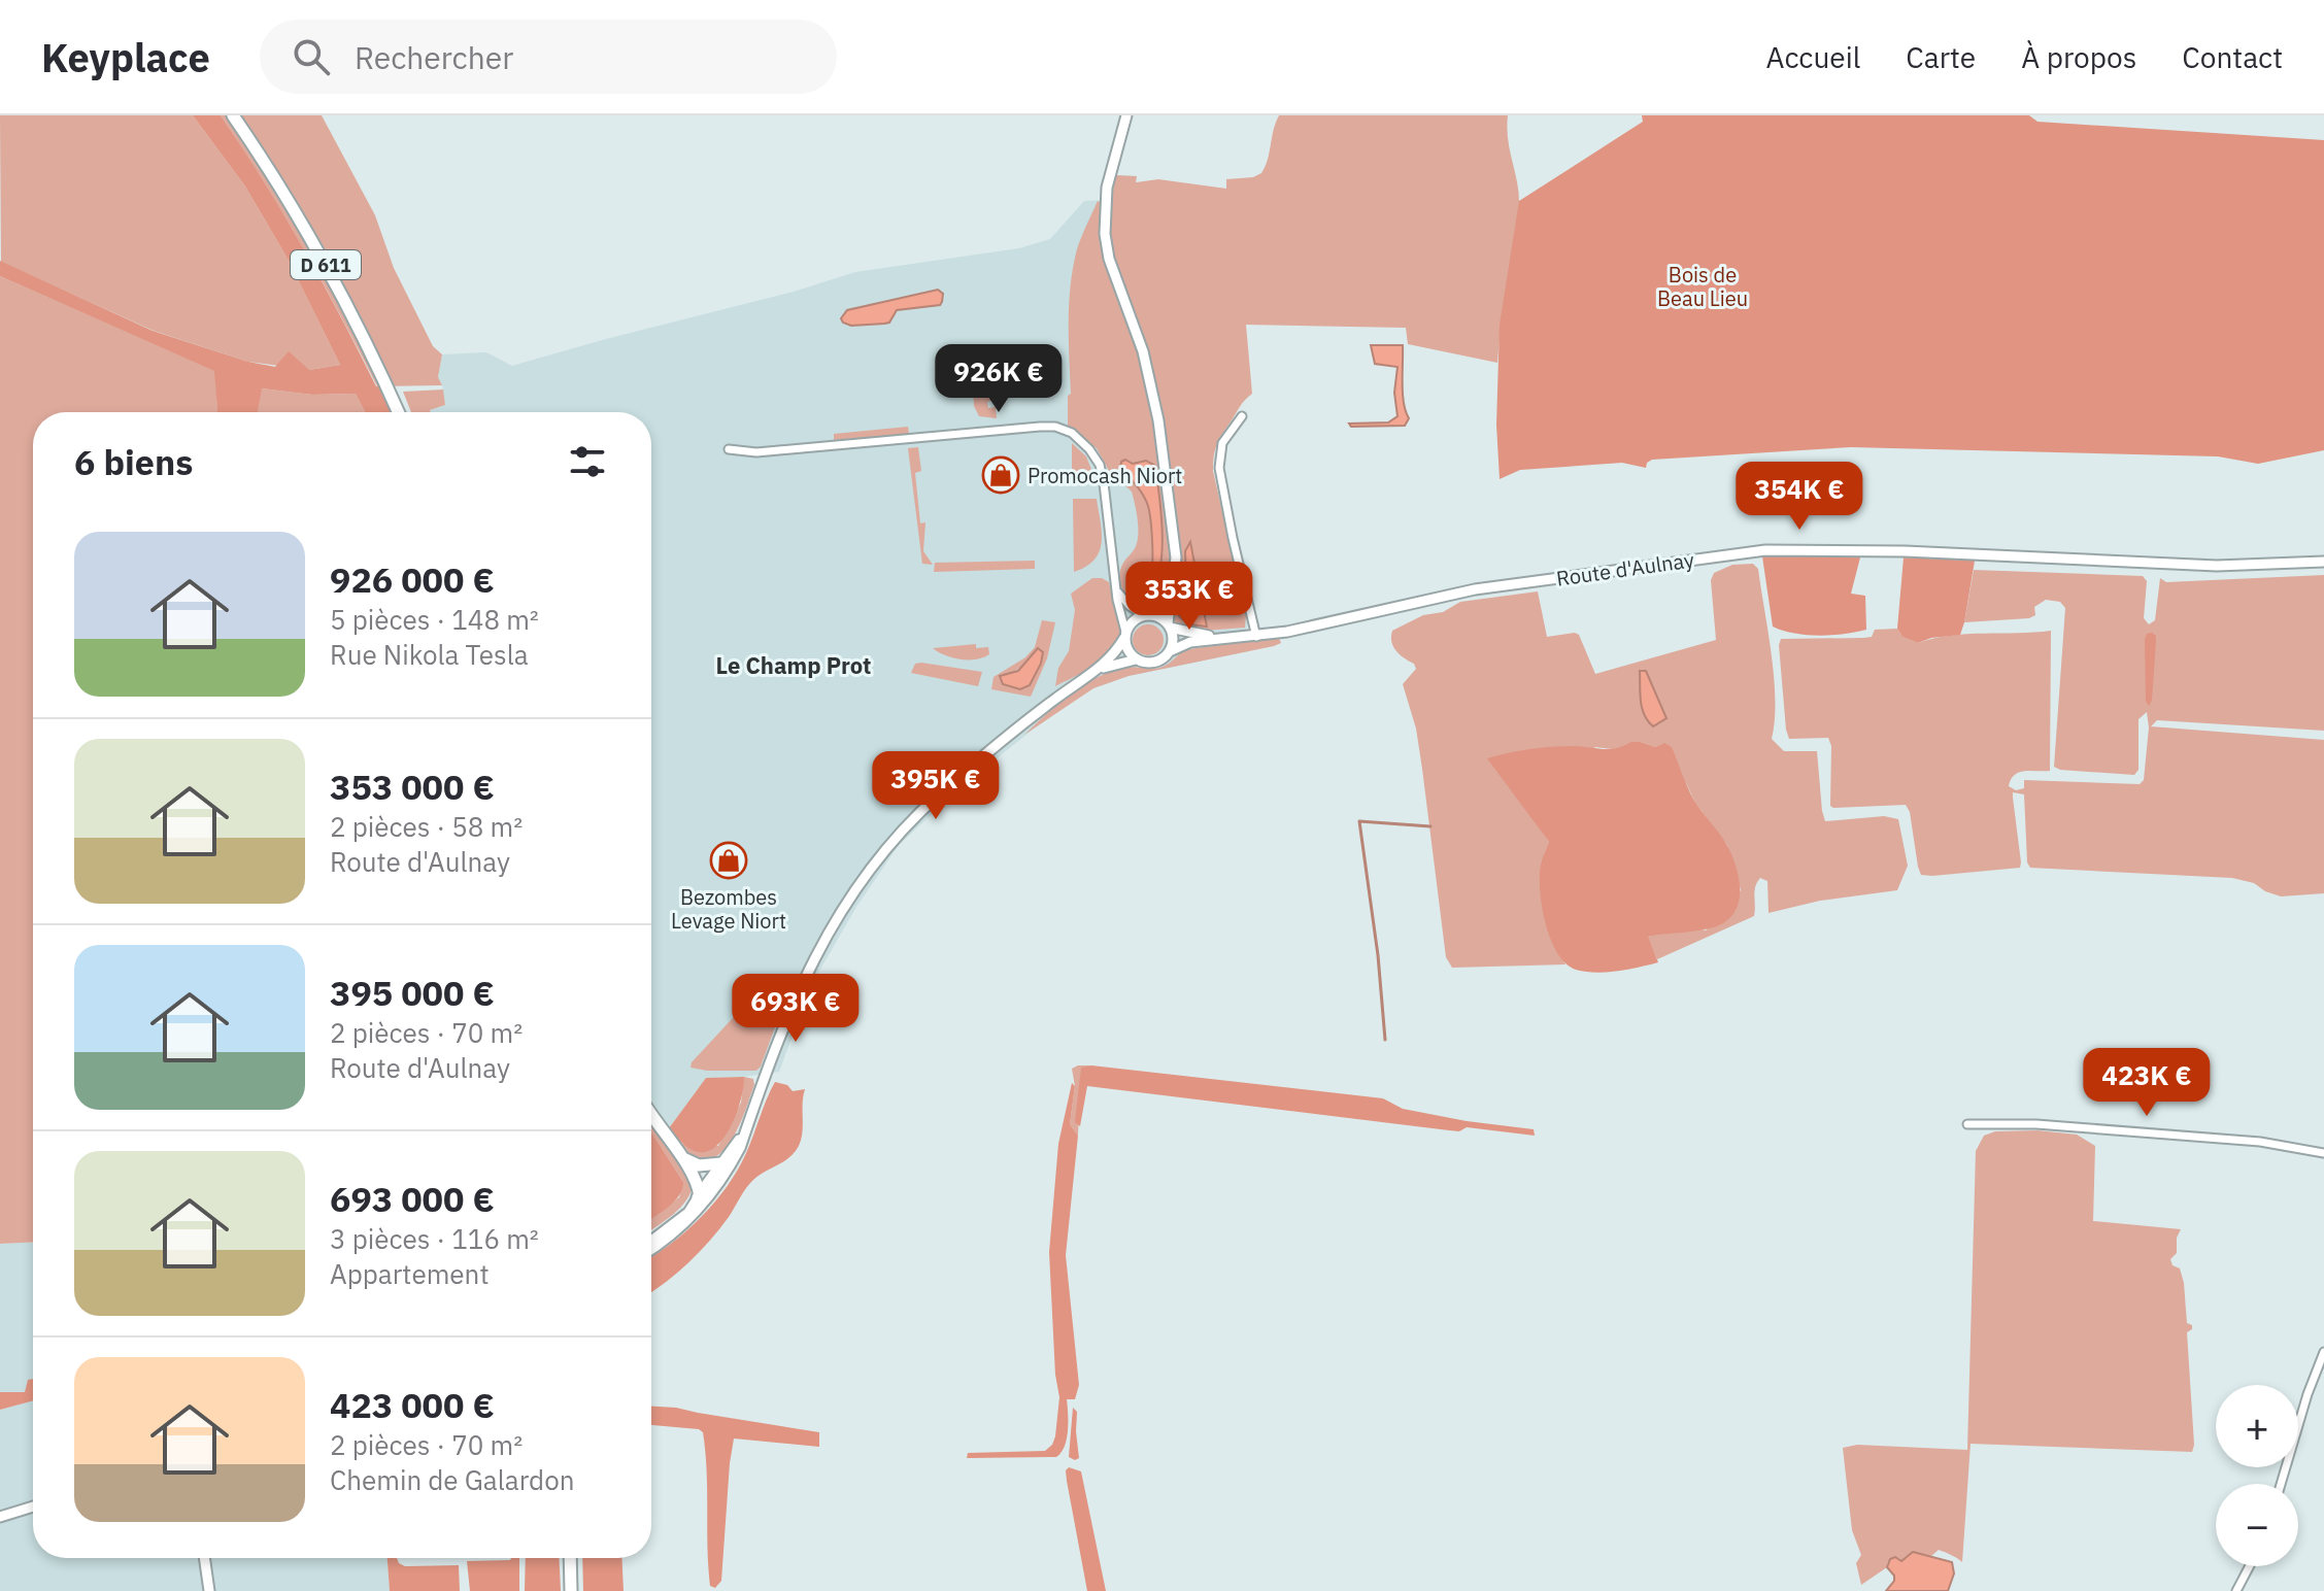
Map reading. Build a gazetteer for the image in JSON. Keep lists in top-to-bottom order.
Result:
{
  "streets": {
    "main road": ["D 611"],
    "street": ["Route d'Aulnay"]
  },
  "districts": ["Le Champ Prot"],
  "parks": ["Bois de Beau Lieu"],
  "places": {
    "shop": ["Promocash Niort", "Bezombes Levage Niort"]
  },
  "page": {
    "header": "Keyplace",
    "search": "Rechercher",
    "nav": [
      "Accueil",
      "Carte",
      "À propos",
      "Contact"
    ],
    "price": [
      "926K €",
      "354K €",
      "353K €",
      "395K €",
      "693K €",
      "423K €"
    ],
    "heading": "6 biens",
    "list": [
      {
        "name": "926 000 €",
        "note": "5 pièces · 148 m² · Rue Nikola Tesla"
      },
      {
        "name": "353 000 €",
        "note": "2 pièces · 58 m² · Route d'Aulnay"
      },
      {
        "name": "395 000 €",
        "note": "2 pièces · 70 m² · Route d'Aulnay"
      },
      {
        "name": "693 000 €",
        "note": "3 pièces · 116 m² · Appartement"
      },
      {
        "name": "423 000 €",
        "note": "2 pièces · 70 m² · Chemin de Galardon"
      }
    ],
    "map_buttons": ["+", "−"]
  }
}
